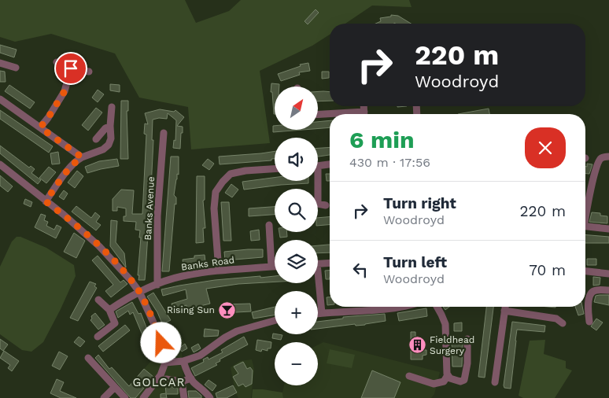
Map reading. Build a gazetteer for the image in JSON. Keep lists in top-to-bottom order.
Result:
{
  "streets": {
    "street": ["Banks Avenue", "Banks Road"]
  },
  "crossings": [
    ["Banks Avenue", "Banks Road"]
  ],
  "districts": ["GOLCAR"],
  "places": {
    "bar": ["Rising Sun"],
    "building": ["Fieldhead Surgery"]
  },
  "north": "top right",
  "page": {
    "turn": ["220 m", "Woodroyd"],
    "map_buttons": ["+", "−"],
    "heading": ["6 min", "430 m · 17:56"],
    "list": [
      {
        "name": "Turn right",
        "note": "Woodroyd",
        "value": "220 m"
      },
      {
        "name": "Turn left",
        "note": "Woodroyd",
        "value": "70 m"
      }
    ]
  }
}
